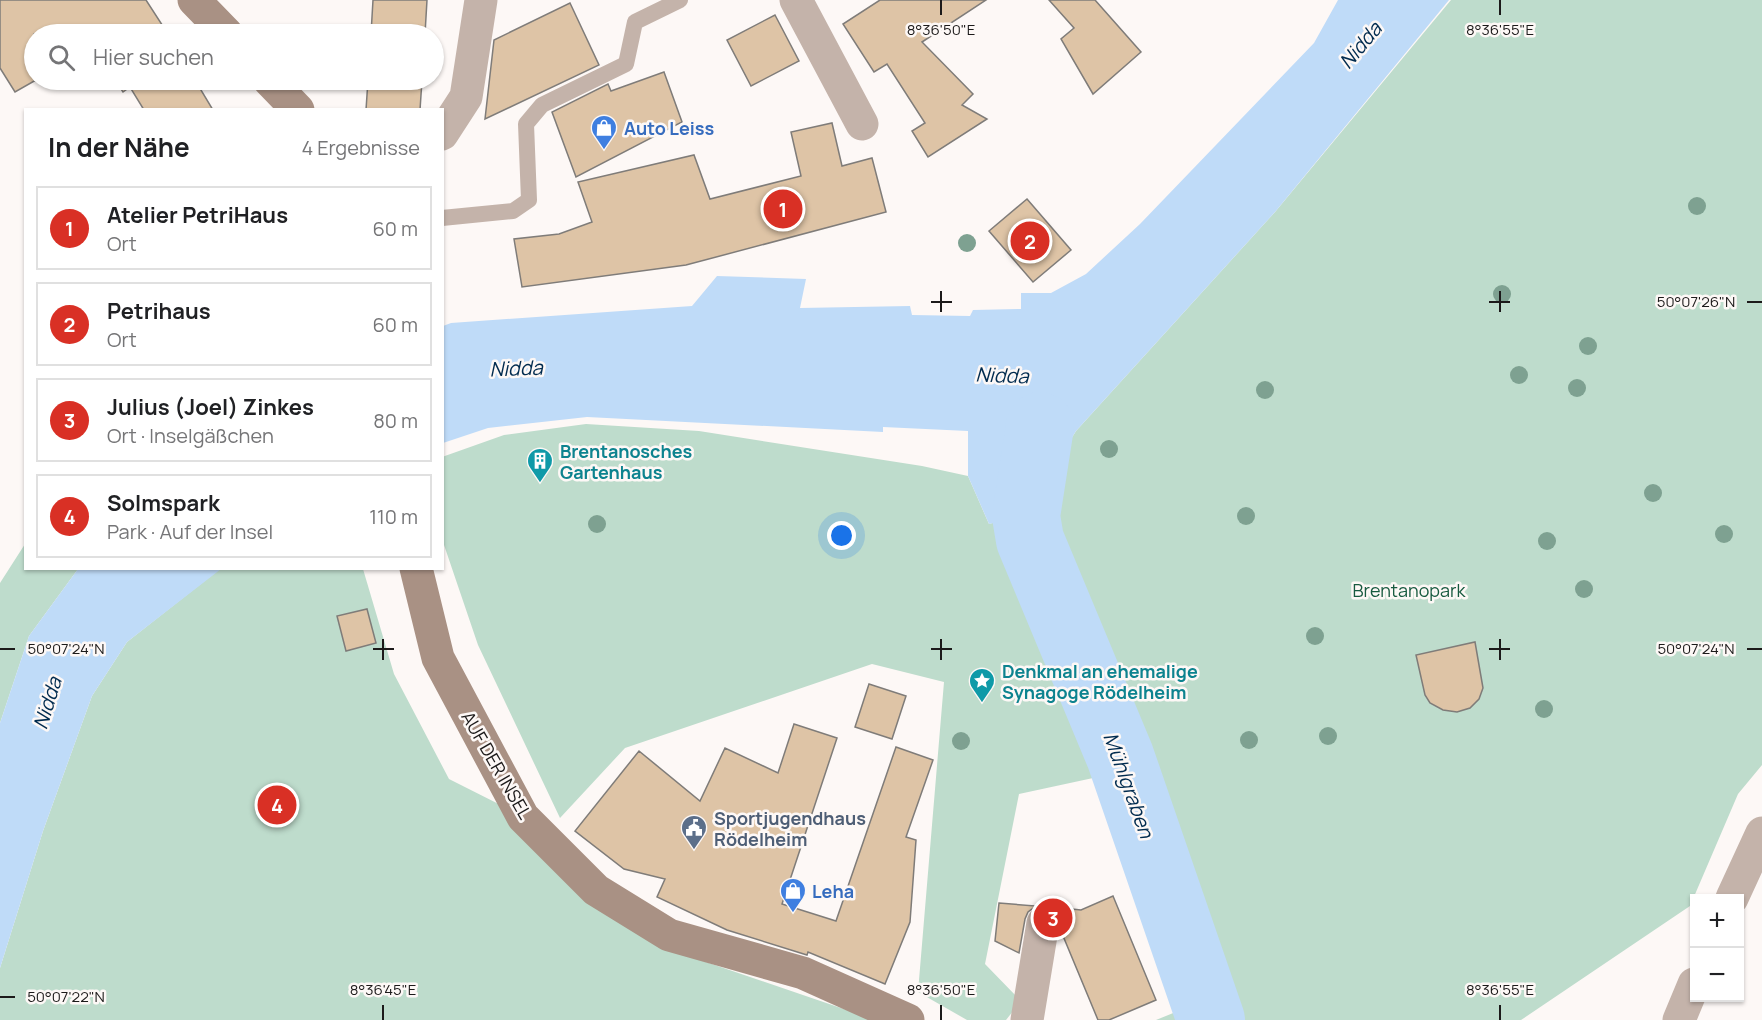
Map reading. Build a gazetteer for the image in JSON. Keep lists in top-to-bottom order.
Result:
{
  "streets": {
    "main road": ["AUF DER INSEL"]
  },
  "water": ["Nidda", "Mühlgraben"],
  "parks": ["Brentanopark"],
  "places": {
    "shop": ["Auto Leiss", "Leha"],
    "building": ["Brentanosches Gartenhaus"],
    "place": ["Denkmal an ehemalige Synagoge Rödelheim"],
    "public building": ["Sportjugendhaus Rödelheim"]
  },
  "page": {
    "search": "Hier suchen",
    "heading": ["In der Nähe", "4 Ergebnisse"],
    "list": [
      {
        "mark": "1",
        "name": "Atelier PetriHaus",
        "note": "Ort",
        "value": "60 m"
      },
      {
        "mark": "2",
        "name": "Petrihaus",
        "note": "Ort",
        "value": "60 m"
      },
      {
        "mark": "3",
        "name": "Julius (Joel) Zinkes",
        "note": "Ort · Inselgäßchen",
        "value": "80 m"
      },
      {
        "mark": "4",
        "name": "Solmspark",
        "note": "Park · Auf der Insel",
        "value": "110 m"
      }
    ],
    "pins": [
      "1",
      "2",
      "4",
      "3"
    ],
    "map_buttons": ["+", "−"]
  },
  "coordinates": [
    "8°36'50\"E",
    "8°36'55\"E",
    "50°07'26\"N",
    "50°07'24\"N",
    "8°36'45\"E",
    "50°07'22\"N"
  ]
}
